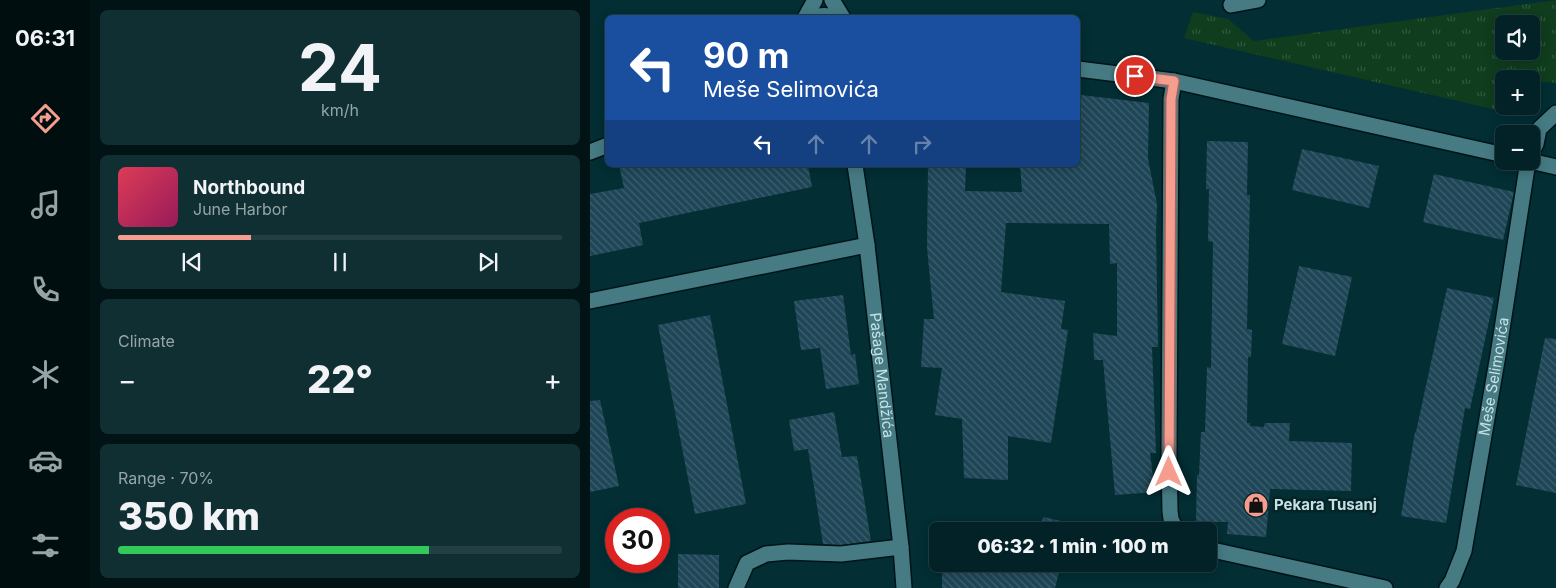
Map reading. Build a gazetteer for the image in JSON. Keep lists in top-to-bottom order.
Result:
{
  "streets": {
    "street": ["Pašage Mandžića", "Meše Selimovića"]
  },
  "places": {
    "shop": ["Pekara Tusanj"]
  },
  "page": {
    "tabs": "06:31",
    "tile": [
      ["24", "km/h"],
      "Climate",
      ["Range · 70%", "350 km"]
    ],
    "map_buttons": ["+", "−"],
    "turn": ["90 m", "Meše Selimovića"],
    "song": ["Northbound", "June Harbor"],
    "heat": ["−", "22°", "+"],
    "limit": "30",
    "trip": "06:32 · 1 min · 100 m"
  }
}
